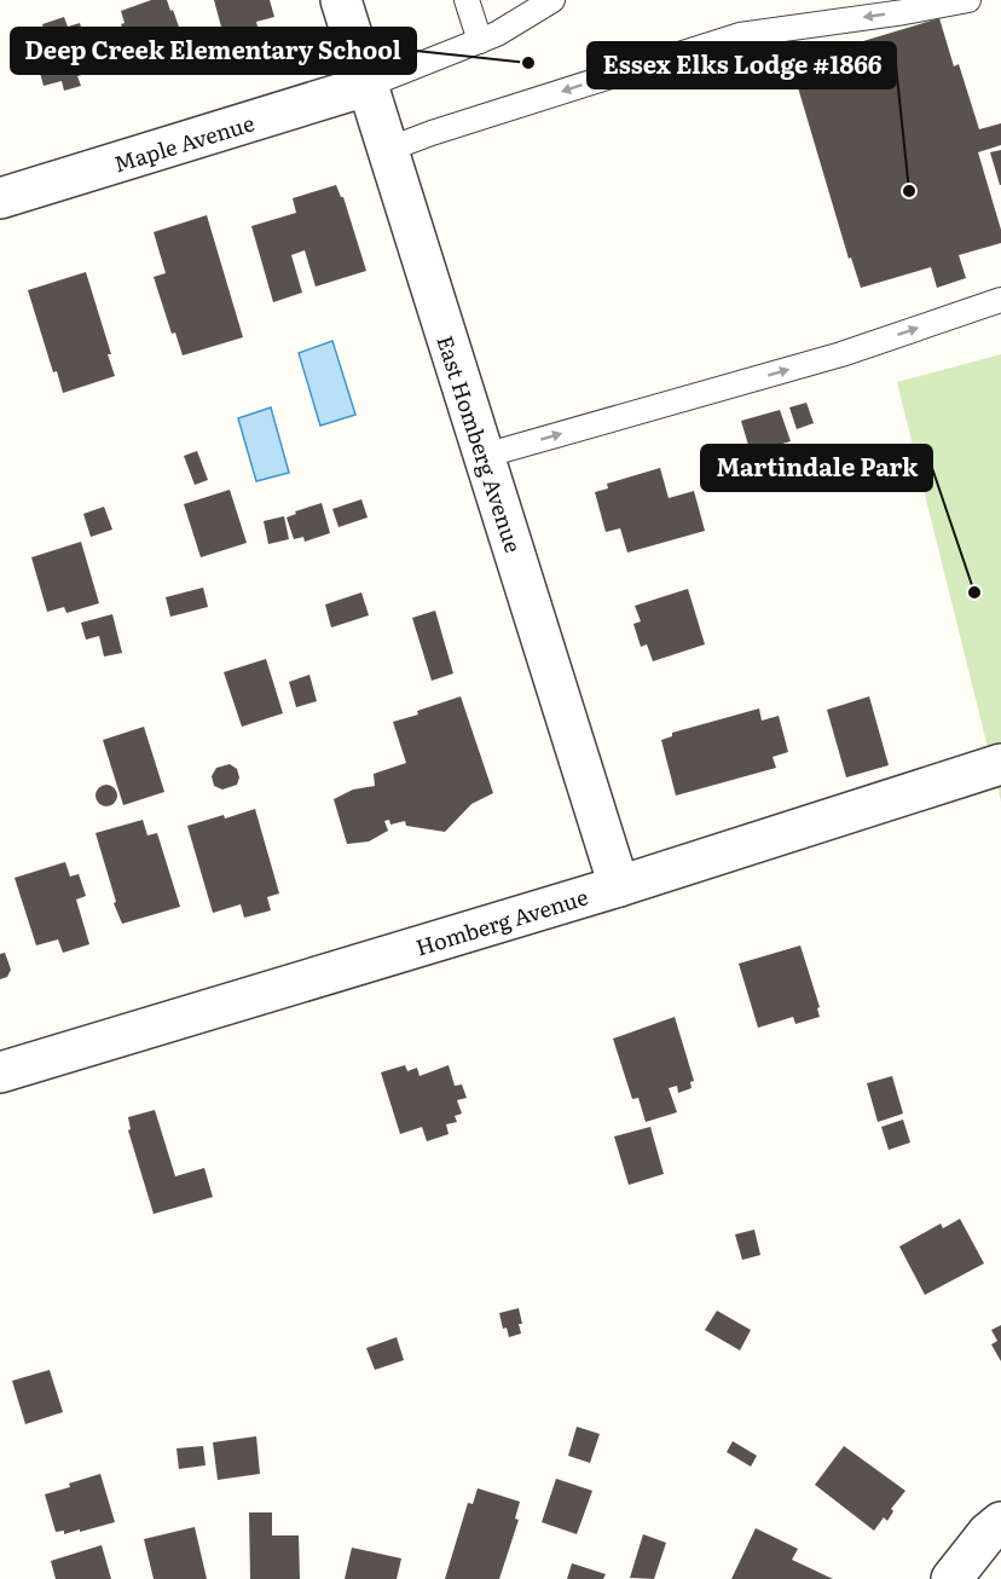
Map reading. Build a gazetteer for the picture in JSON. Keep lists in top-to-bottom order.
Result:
{
  "streets": {
    "street": ["Maple Avenue", "East Homberg Avenue", "Homberg Avenue"]
  },
  "crossings": [
    ["Maple Avenue", "East Homberg Avenue"],
    ["East Homberg Avenue", "Homberg Avenue"]
  ],
  "places": ["Deep Creek Elementary School", "Essex Elks Lodge #1866", "Martindale Park"]
}
